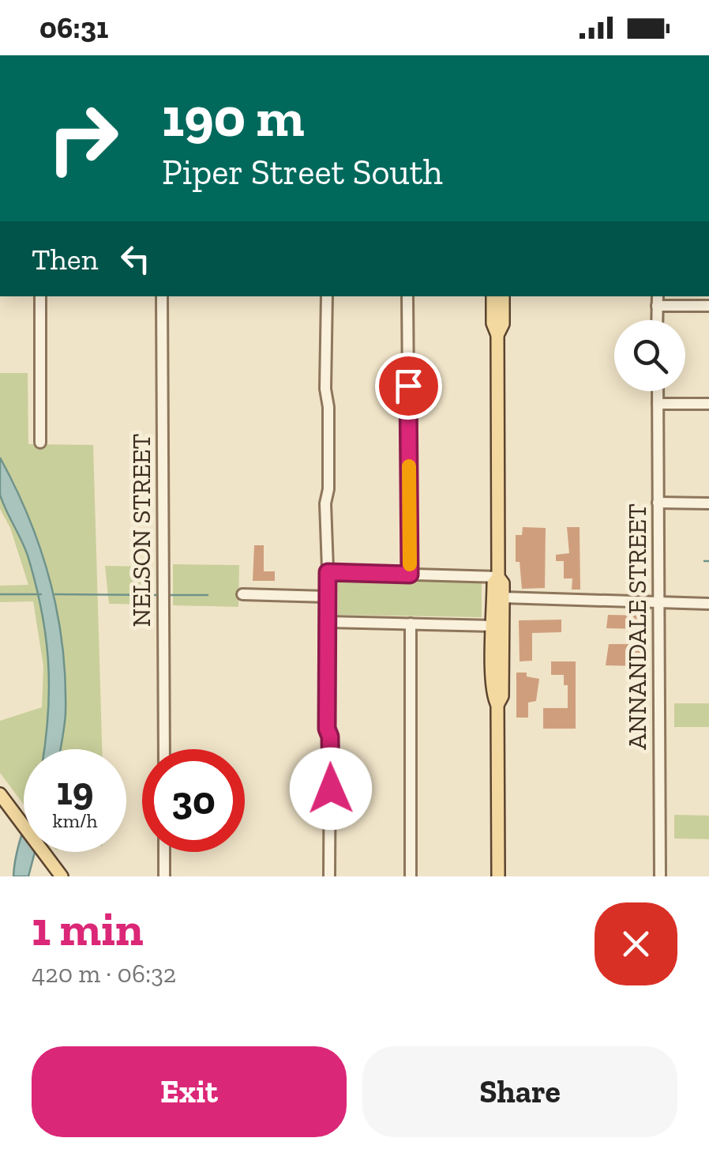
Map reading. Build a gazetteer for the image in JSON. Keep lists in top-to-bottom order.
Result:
{
  "streets": {
    "street": ["NELSON STREET", "ANNANDALE STREET"]
  },
  "page": {
    "status": "06:31",
    "turn": ["190 m", "Piper Street South"],
    "then": "Then",
    "speed": "19 km/h",
    "limit": "30",
    "heading": ["1 min", "420 m · 06:32"],
    "buttons": ["Exit", "Share"]
  }
}
